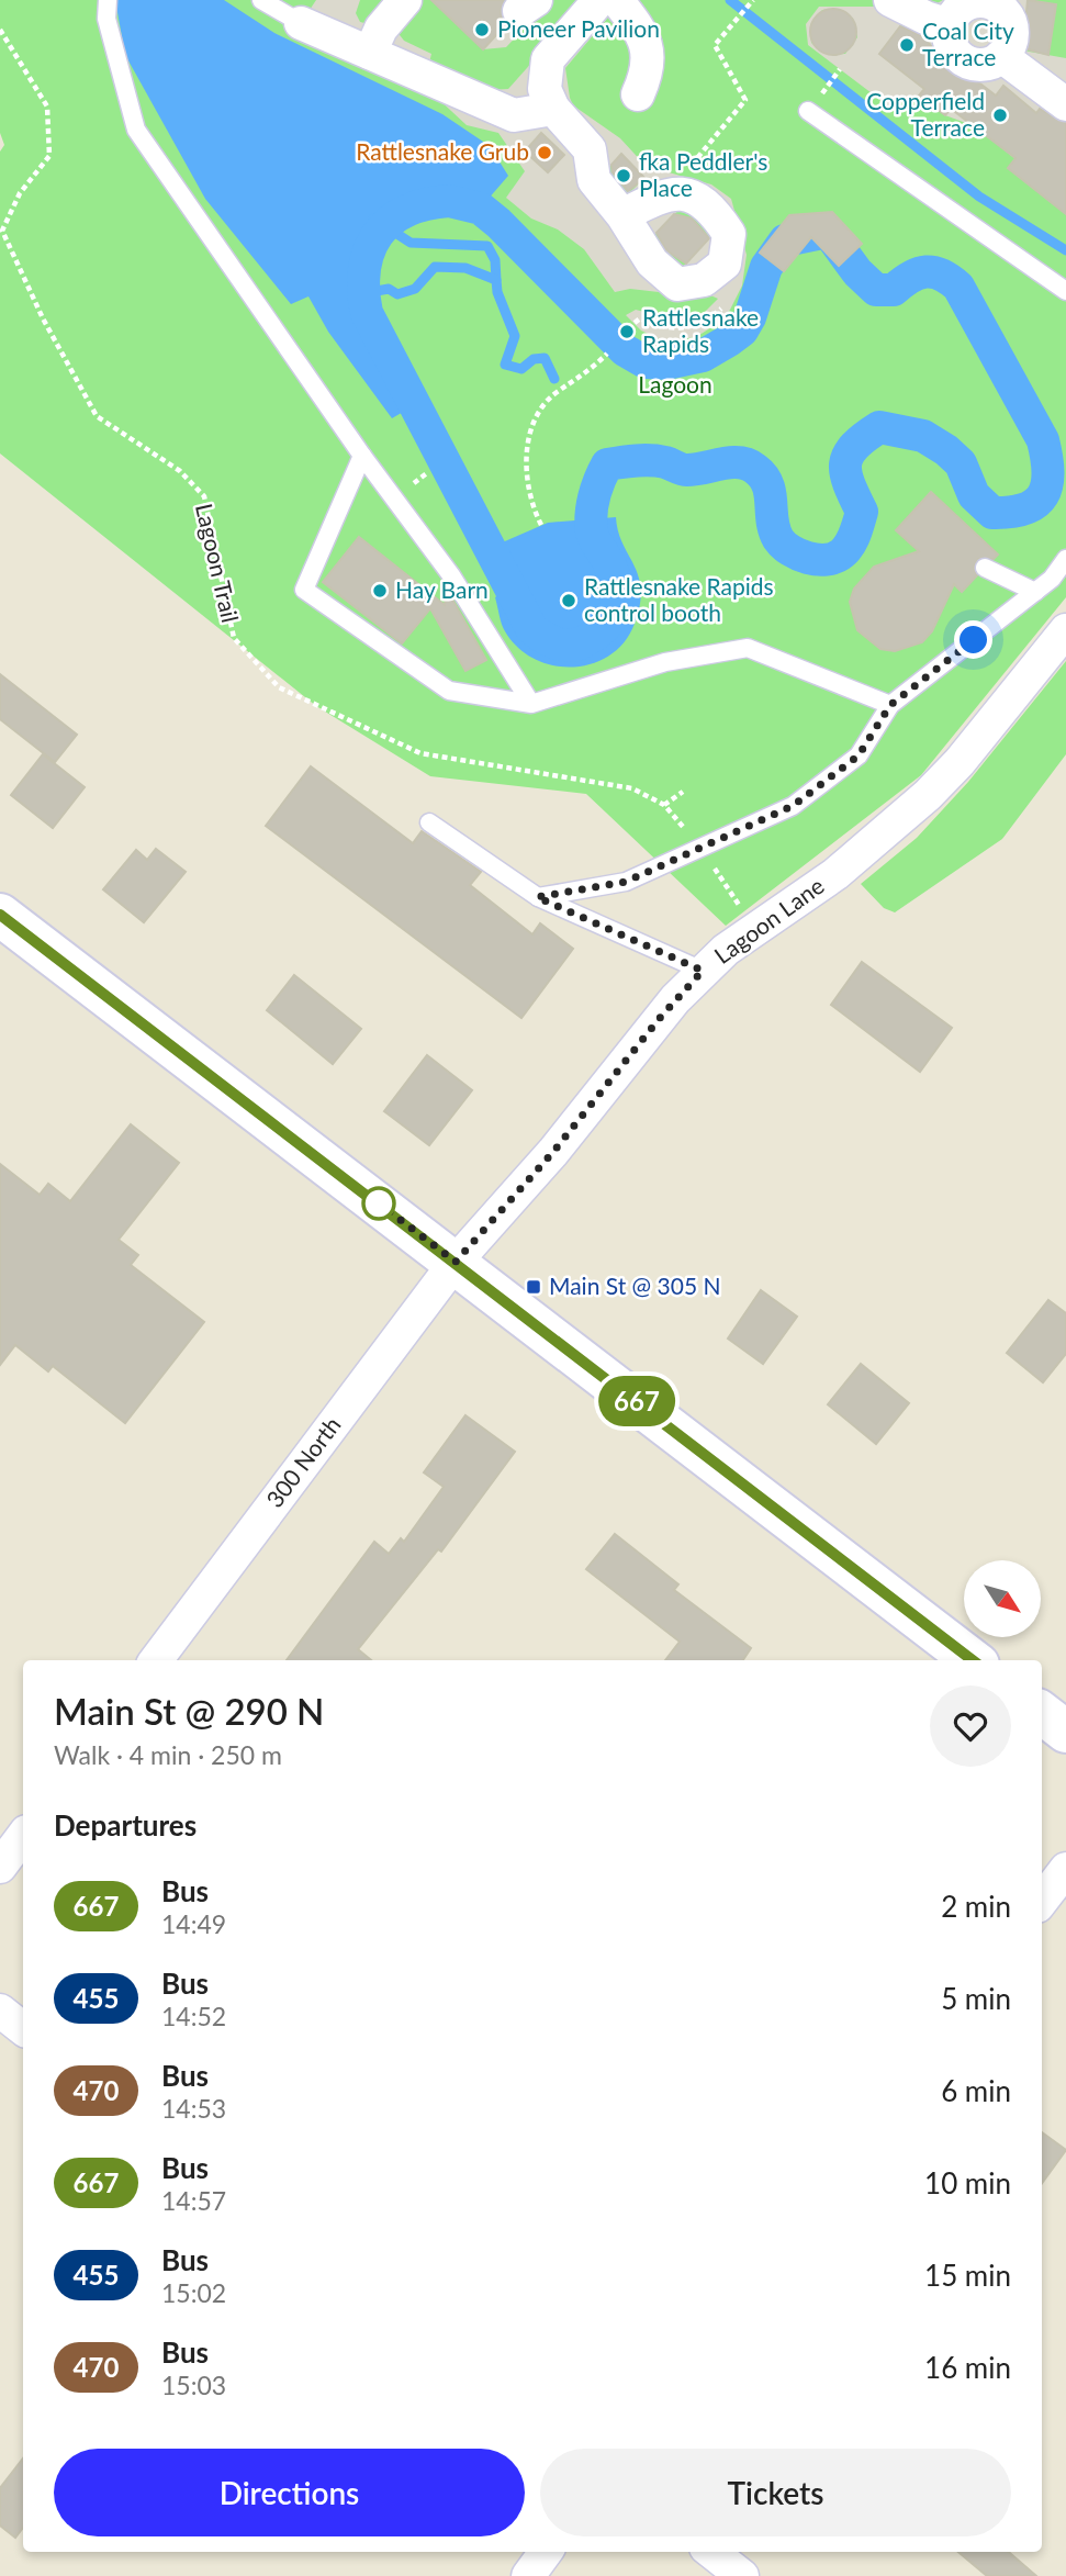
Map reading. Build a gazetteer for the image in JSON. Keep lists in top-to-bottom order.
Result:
{
  "streets": {
    "street": ["Lagoon Lane", "300 North"],
    "path": ["Lagoon Trail"]
  },
  "crossings": [
    ["Lagoon Lane", "300 North"]
  ],
  "parks": ["Lagoon"],
  "places": {
    "other": [
      "Pioneer Pavilion",
      "Coal City Terrace",
      "Copperfield Terrace",
      "Rattlesnake Grub",
      "fka Peddler's Place",
      "Rattlesnake Rapids",
      "Hay Barn",
      "Rattlesnake Rapids control booth"
    ],
    "transit": ["Main St @ 305 N"]
  },
  "lines": ["bus line 667"],
  "north": "bottom right",
  "page": {
    "on_map": "667",
    "heading": [
      ["Main St @ 290 N", "Walk · 4 min · 250 m"],
      "Departures"
    ],
    "list": [
      {
        "mark": "667",
        "name": "Bus",
        "note": "14:49",
        "value": "2 min"
      },
      {
        "mark": "455",
        "name": "Bus",
        "note": "14:52",
        "value": "5 min"
      },
      {
        "mark": "470",
        "name": "Bus",
        "note": "14:53",
        "value": "6 min"
      },
      {
        "mark": "667",
        "name": "Bus",
        "note": "14:57",
        "value": "10 min"
      },
      {
        "mark": "455",
        "name": "Bus",
        "note": "15:02",
        "value": "15 min"
      },
      {
        "mark": "470",
        "name": "Bus",
        "note": "15:03",
        "value": "16 min"
      }
    ],
    "buttons": ["Directions", "Tickets"]
  }
}
